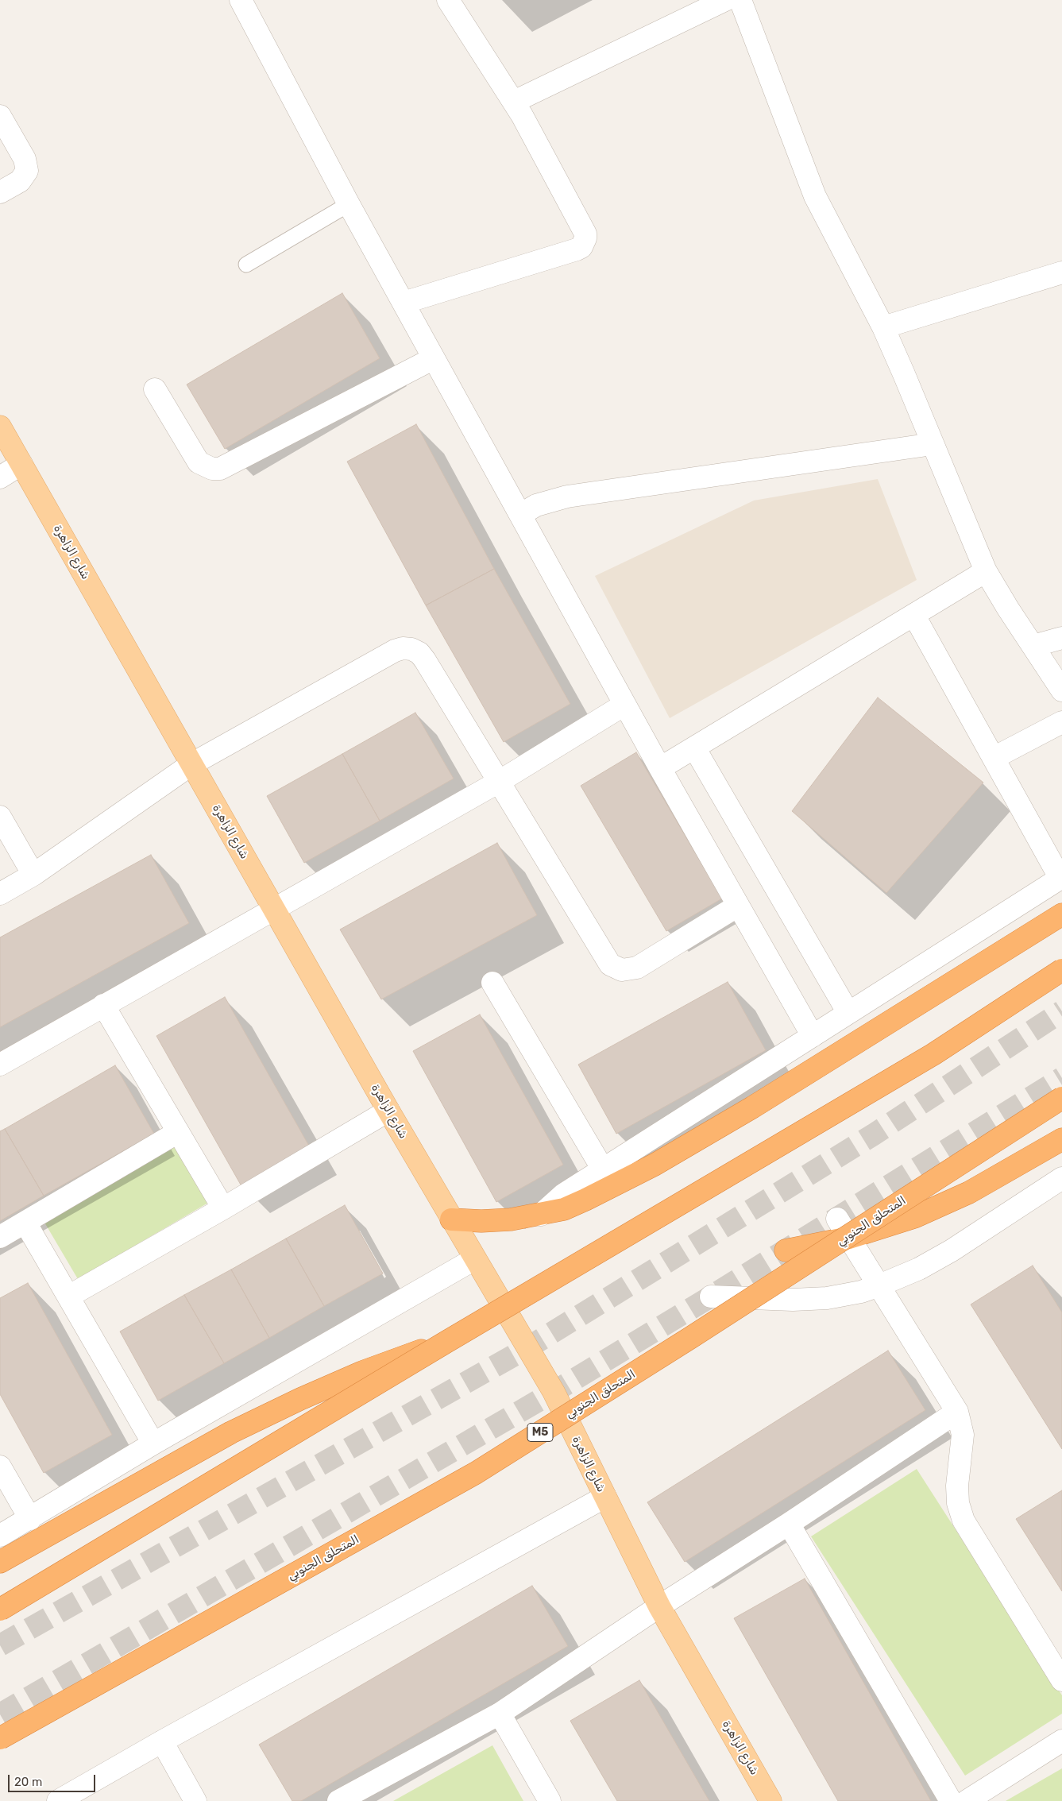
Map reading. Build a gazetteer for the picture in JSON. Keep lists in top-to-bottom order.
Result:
{
  "streets": {
    "highway": ["المتحلق الجنوبي", "M5"],
    "main road": ["شارع الزاهرة"]
  },
  "scale_bar": "20 m"
}
